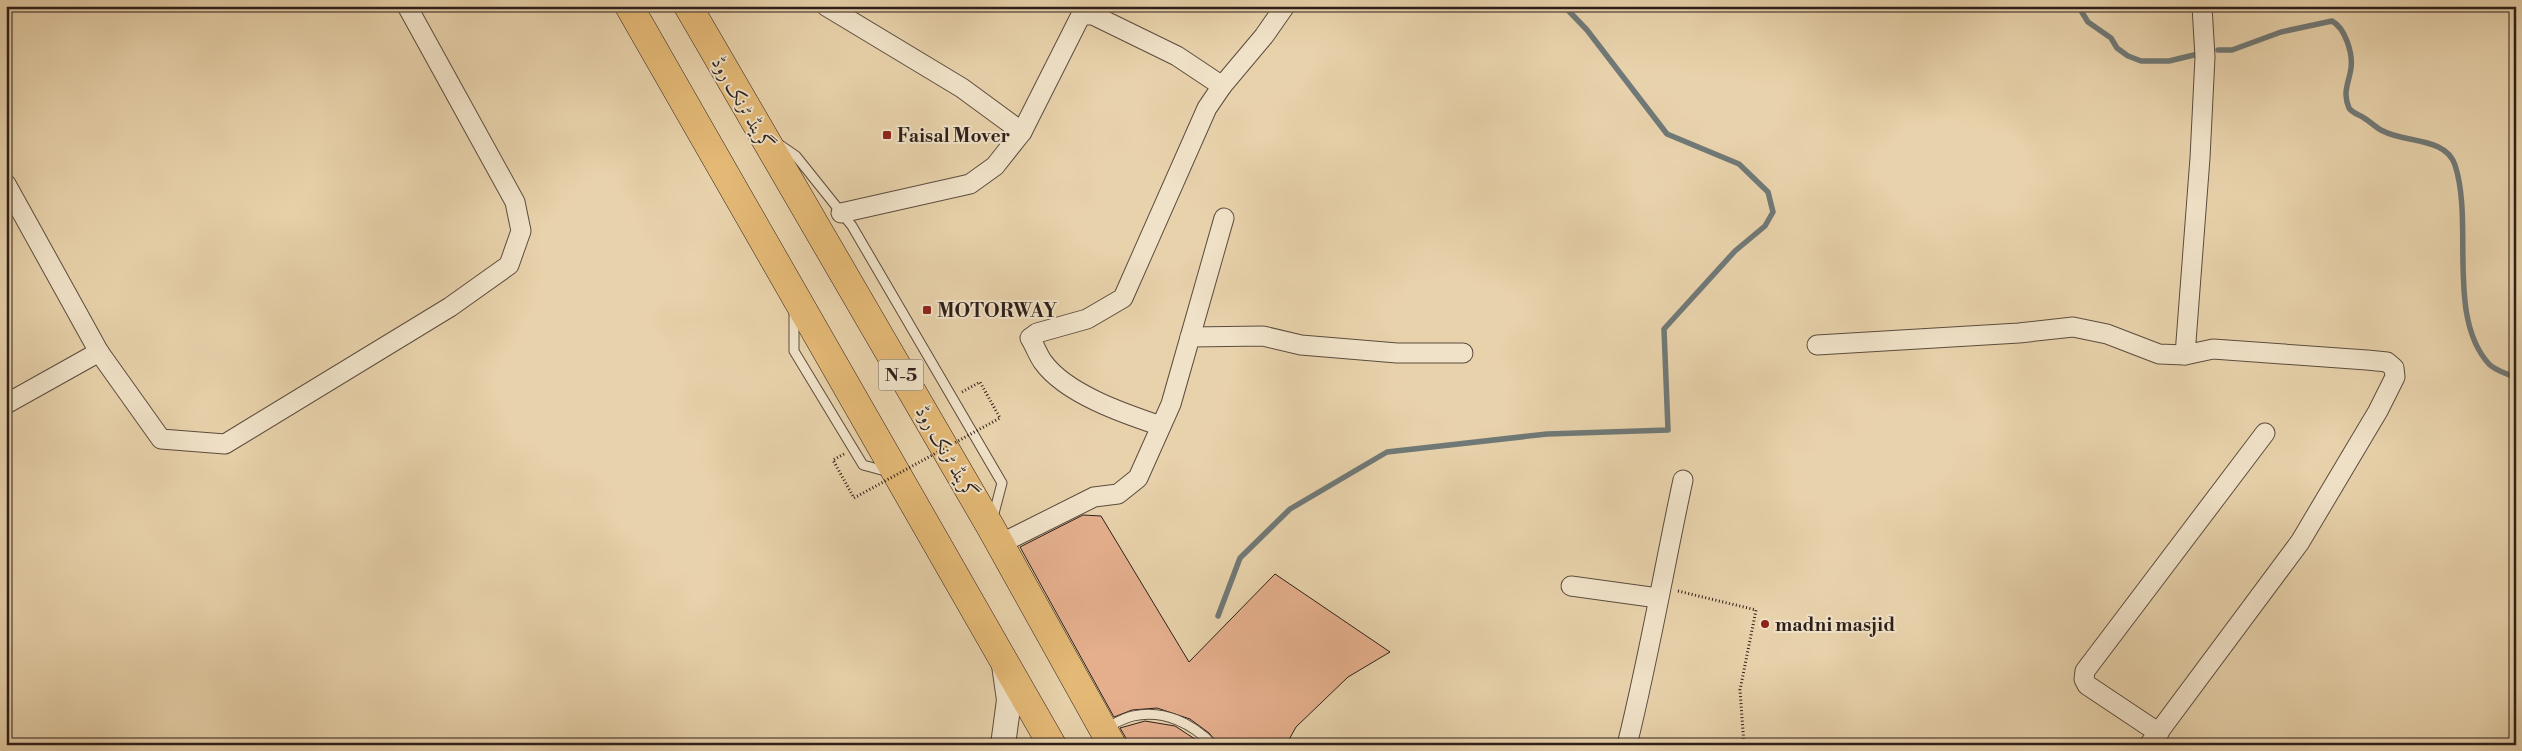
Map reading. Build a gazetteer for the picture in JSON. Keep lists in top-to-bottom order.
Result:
{
  "streets": {
    "highway": ["گرینڈ ٹرنک روڈ", "N-5"]
  },
  "places": {
    "transit": ["Faisal Mover", "MOTORWAY"],
    "other": ["madni masjid"]
  }
}
